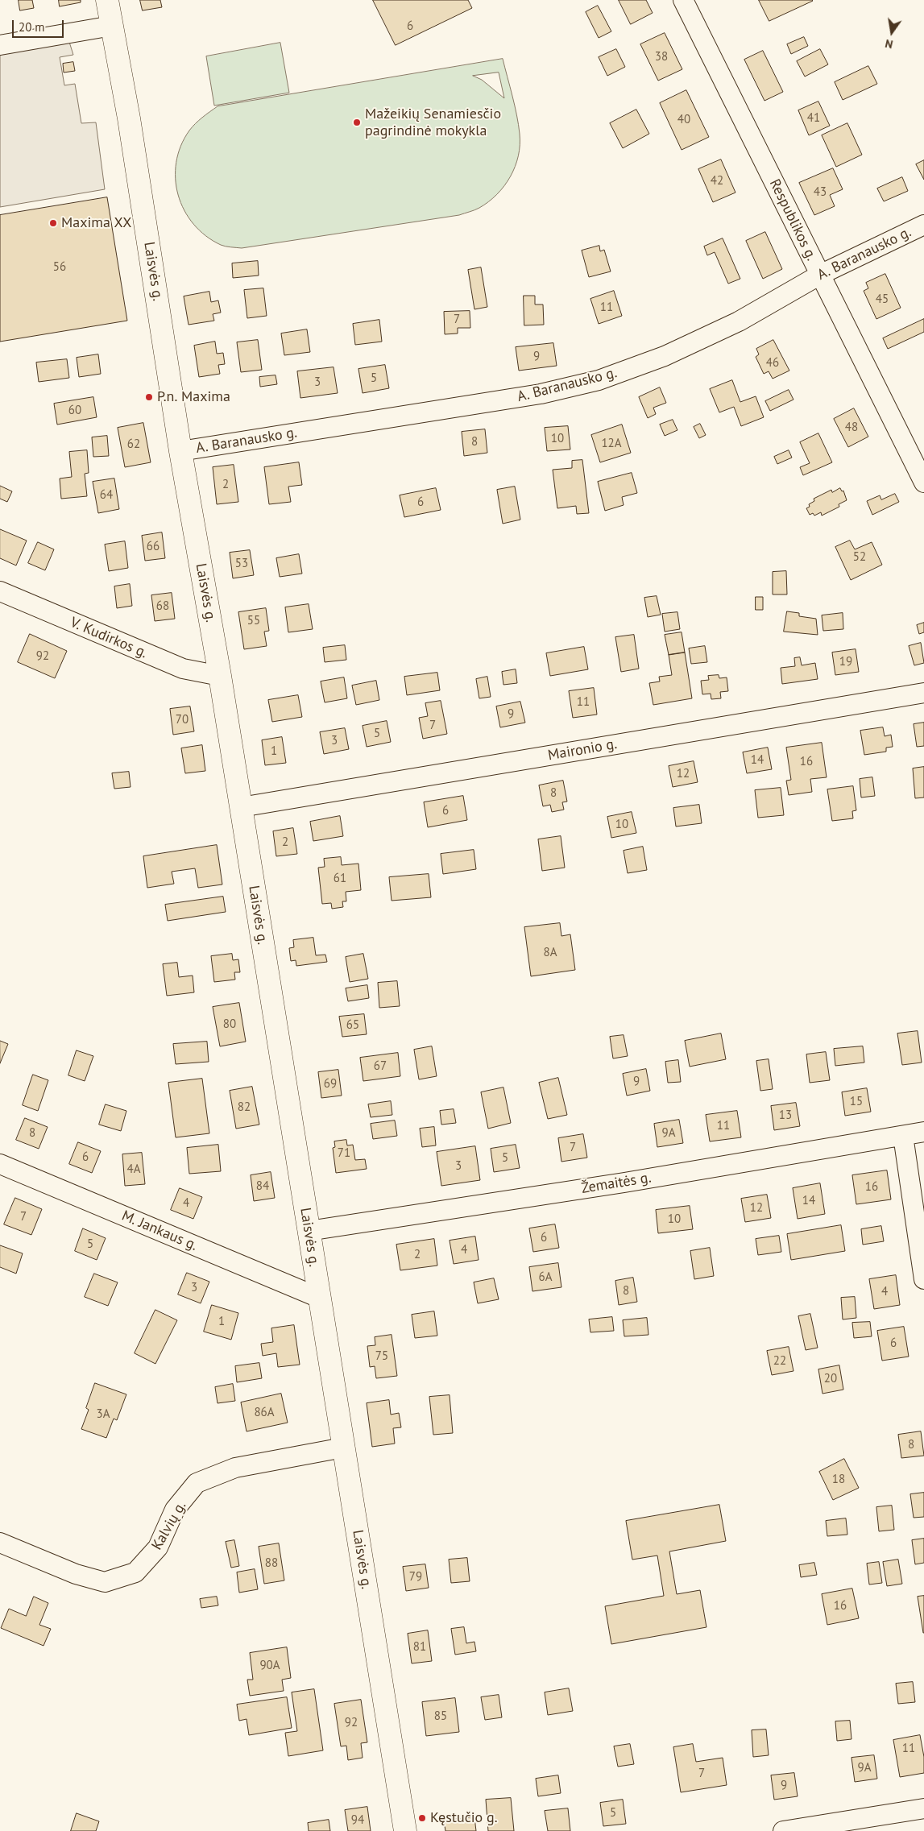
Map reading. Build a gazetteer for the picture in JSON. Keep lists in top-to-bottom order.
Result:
{
  "streets": {
    "main road": ["Laisvės g."],
    "street": [
      "Respublikos g.",
      "A. Baranausko g.",
      "V. Kudirkos g.",
      "Maironio g.",
      "Žemaitės g.",
      "M. Jankaus g.",
      "Kalvių g."
    ]
  },
  "crossings": [
    ["Respublikos g.", "A. Baranausko g."],
    ["A. Baranausko g.", "Laisvės g."],
    ["Laisvės g.", "V. Kudirkos g."],
    ["Laisvės g.", "Maironio g."],
    ["Laisvės g.", "Žemaitės g."],
    ["Laisvės g.", "M. Jankaus g."],
    ["Laisvės g.", "Kalvių g."]
  ],
  "places": [
    "Mažeikių Senamiesčio pagrindinė mokykla",
    "Maxima XX",
    "P.n. Maxima",
    "Kęstučio g."
  ],
  "house_numbers": [
    "6",
    "38",
    "41",
    "40",
    "42",
    "43",
    "56",
    "45",
    "11",
    "7",
    "9",
    "46",
    "5",
    "3",
    "60",
    "48",
    "10",
    "8",
    "12A",
    "62",
    "2",
    "64",
    "6",
    "66",
    "52",
    "53",
    "68",
    "55",
    "92",
    "19",
    "11",
    "9",
    "70",
    "7",
    "5",
    "3",
    "1",
    "14",
    "16",
    "12",
    "8",
    "6",
    "10",
    "2",
    "61",
    "8A",
    "80",
    "65",
    "67",
    "9",
    "69",
    "15",
    "82",
    "13",
    "11",
    "8",
    "9A",
    "7",
    "71",
    "6",
    "5",
    "3",
    "4A",
    "84",
    "16",
    "14",
    "4",
    "12",
    "7",
    "10",
    "6",
    "5",
    "4",
    "2",
    "6A",
    "3",
    "8",
    "4",
    "1",
    "6",
    "75",
    "22",
    "20",
    "86A",
    "3A",
    "8",
    "18",
    "88",
    "79",
    "16",
    "81",
    "90A",
    "85",
    "92",
    "11",
    "9A",
    "7",
    "9",
    "5",
    "94"
  ],
  "scale_bar": "20 m",
  "north": "bottom"
}
